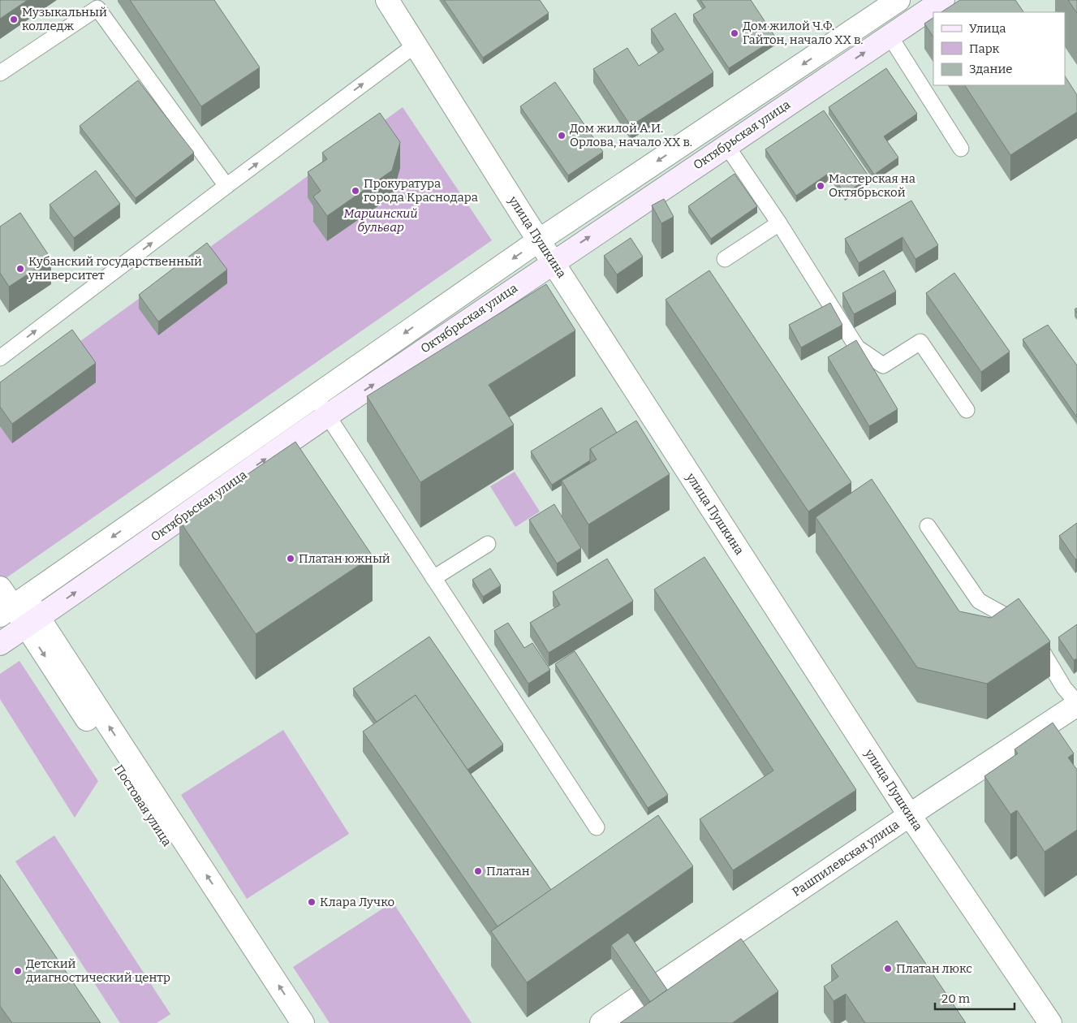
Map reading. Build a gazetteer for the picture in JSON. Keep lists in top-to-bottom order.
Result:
{
  "streets": {
    "main road": ["Октябрьская улица"],
    "street": ["улица Пушкина", "Постовая улица", "Рашпилевская улица"]
  },
  "crossings": [
    ["Октябрьская улица", "улица Пушкина"],
    ["Октябрьская улица", "Постовая улица"],
    ["улица Пушкина", "Рашпилевская улица"]
  ],
  "parks": ["Мариинский бульвар"],
  "places": [
    "Музыкальный колледж",
    "Дом жилой Ч.Ф. Гайтон, начало XX в.",
    "Дом жилой А.И. Орлова, начало XX в.",
    "Мастерская на Октябрьской",
    "Прокуратура города Краснодара",
    "Кубанский государственный университет",
    "Платан южный",
    "Платан",
    "Клара Лучко",
    "Платан люкс",
    "Детский диагностический центр"
  ],
  "legend": ["Улица", "Парк", "Здание"],
  "scale_bar": "20 m"
}
